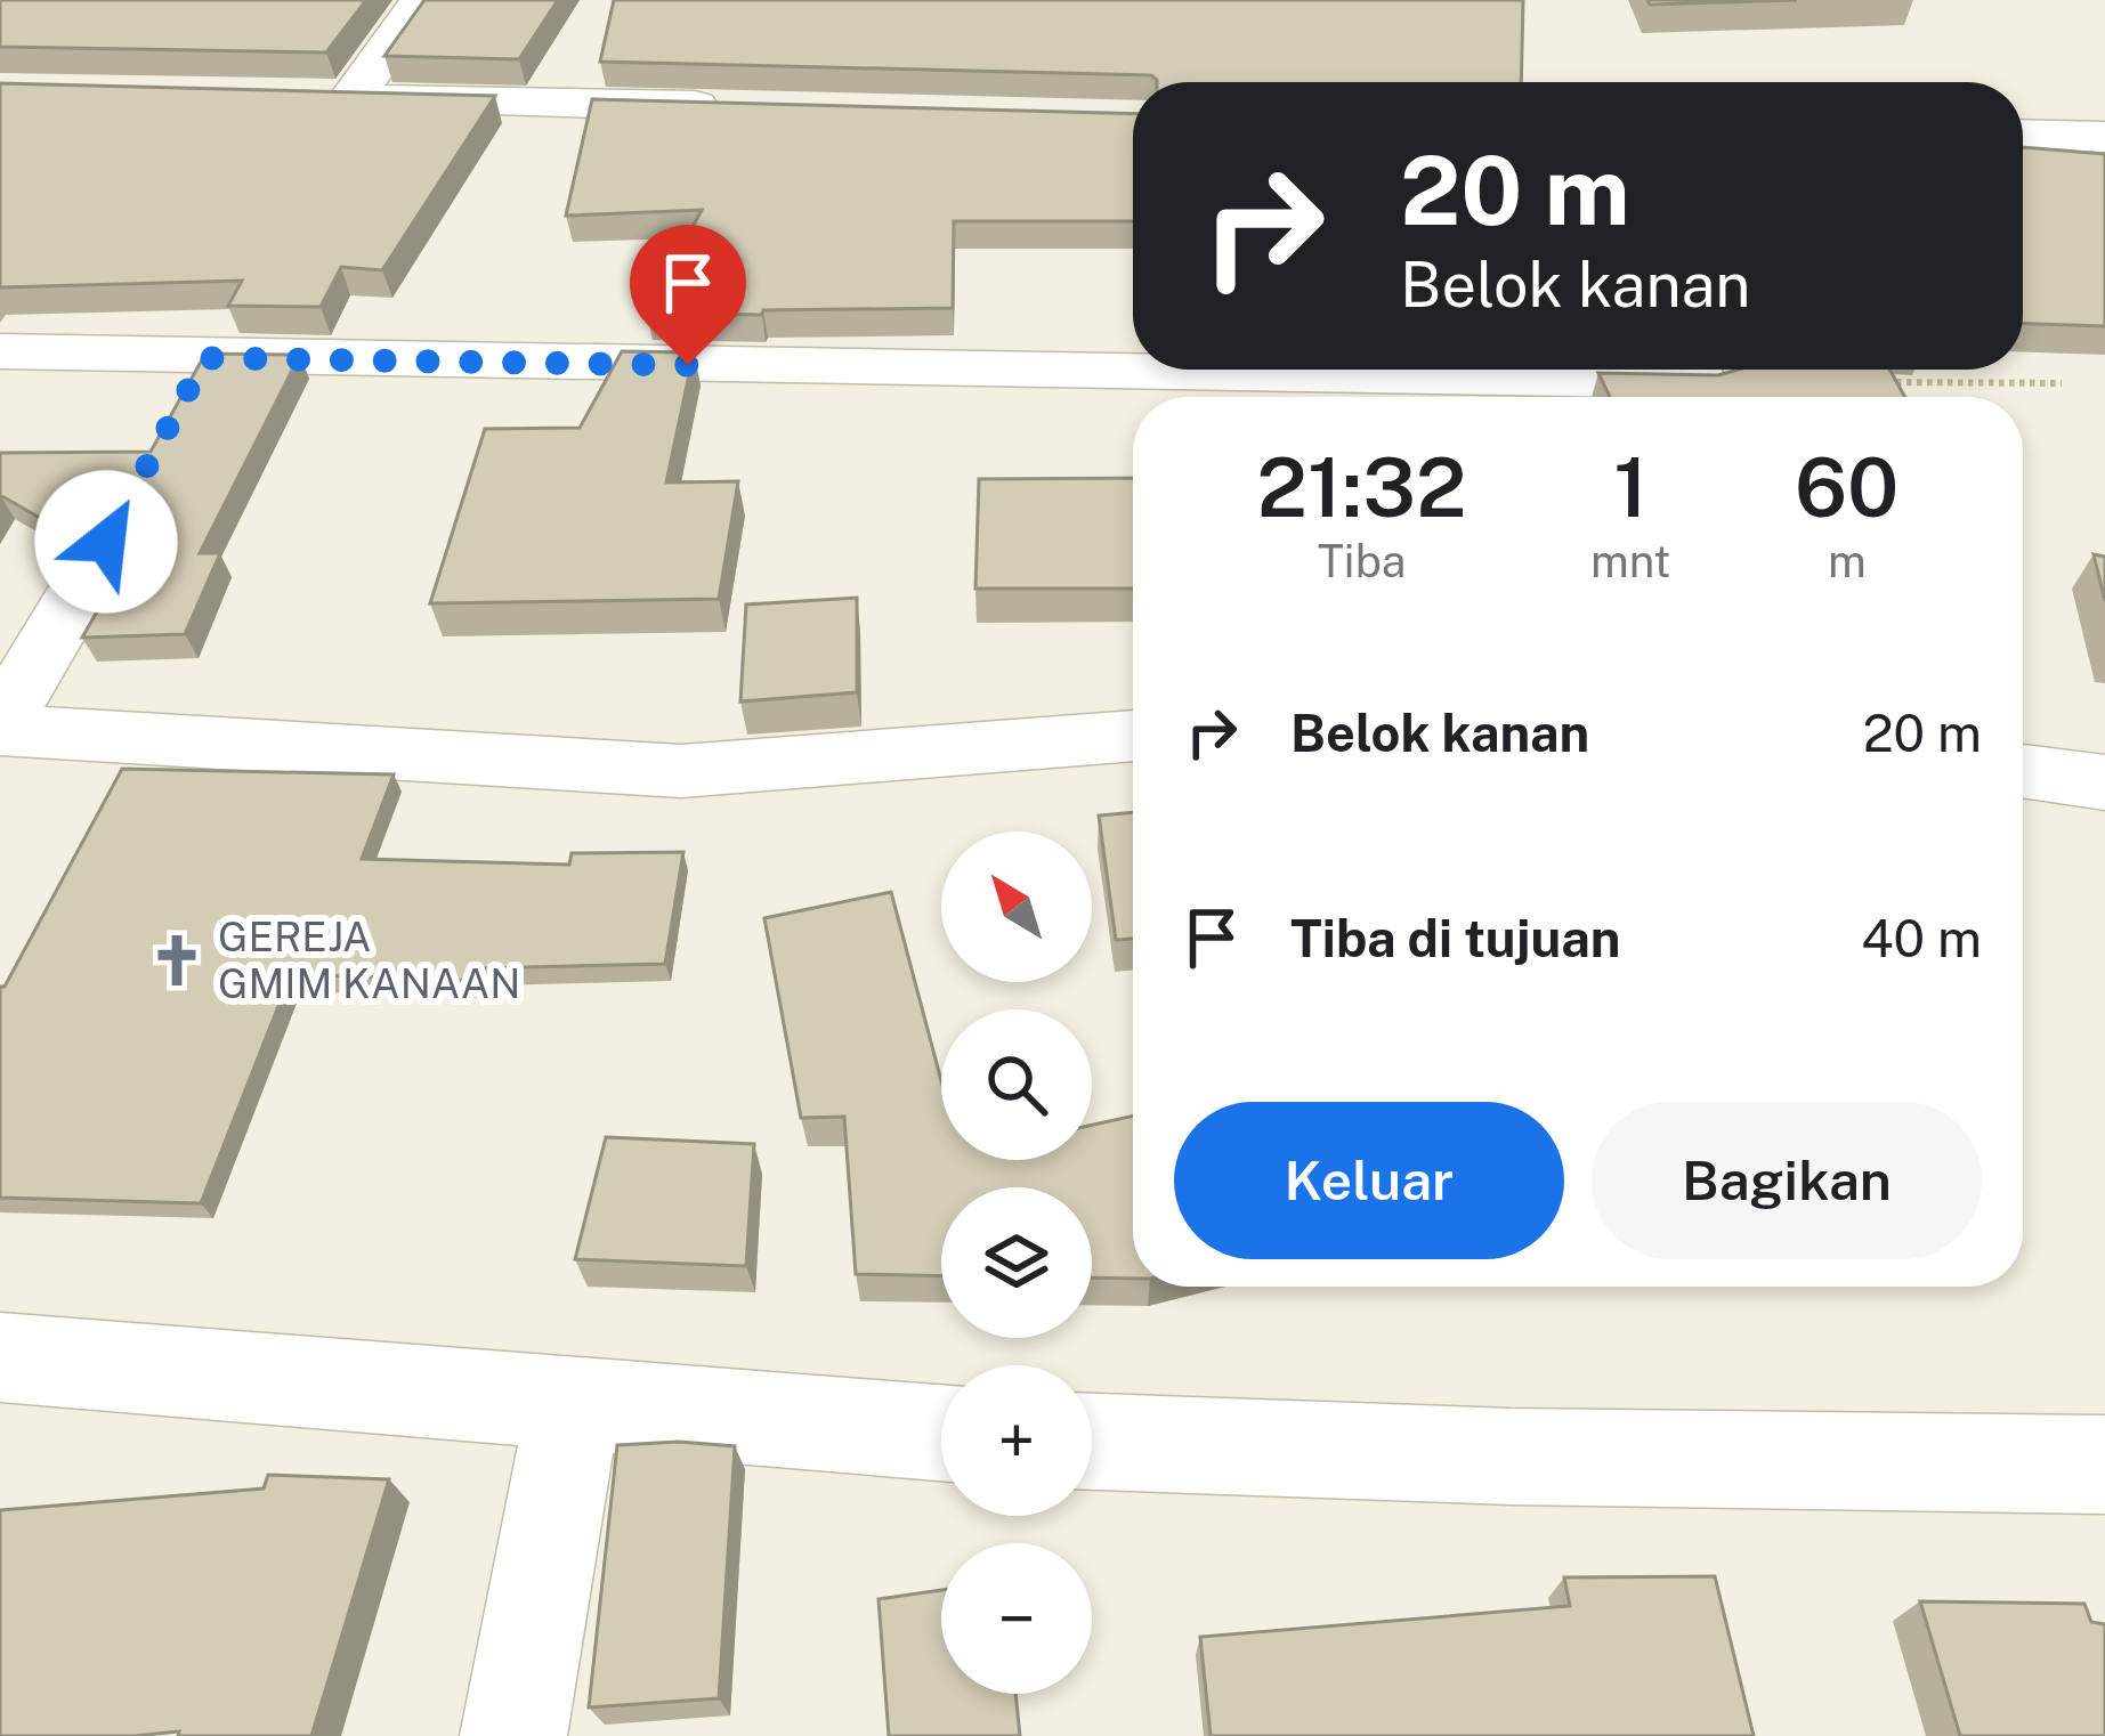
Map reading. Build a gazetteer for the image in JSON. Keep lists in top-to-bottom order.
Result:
{
  "places": {
    "church": ["GEREJA GMIM KANAAN"]
  },
  "north": "top left",
  "page": {
    "turn": ["20 m", "Belok kanan"],
    "eta": [
      "21:32",
      "Tiba",
      "1",
      "mnt",
      "60",
      "m"
    ],
    "list": [
      {
        "name": "Belok kanan",
        "value": "20 m"
      },
      {
        "name": "Tiba di tujuan",
        "value": "40 m"
      }
    ],
    "map_buttons": ["+", "−"],
    "buttons": ["Keluar", "Bagikan"]
  }
}
